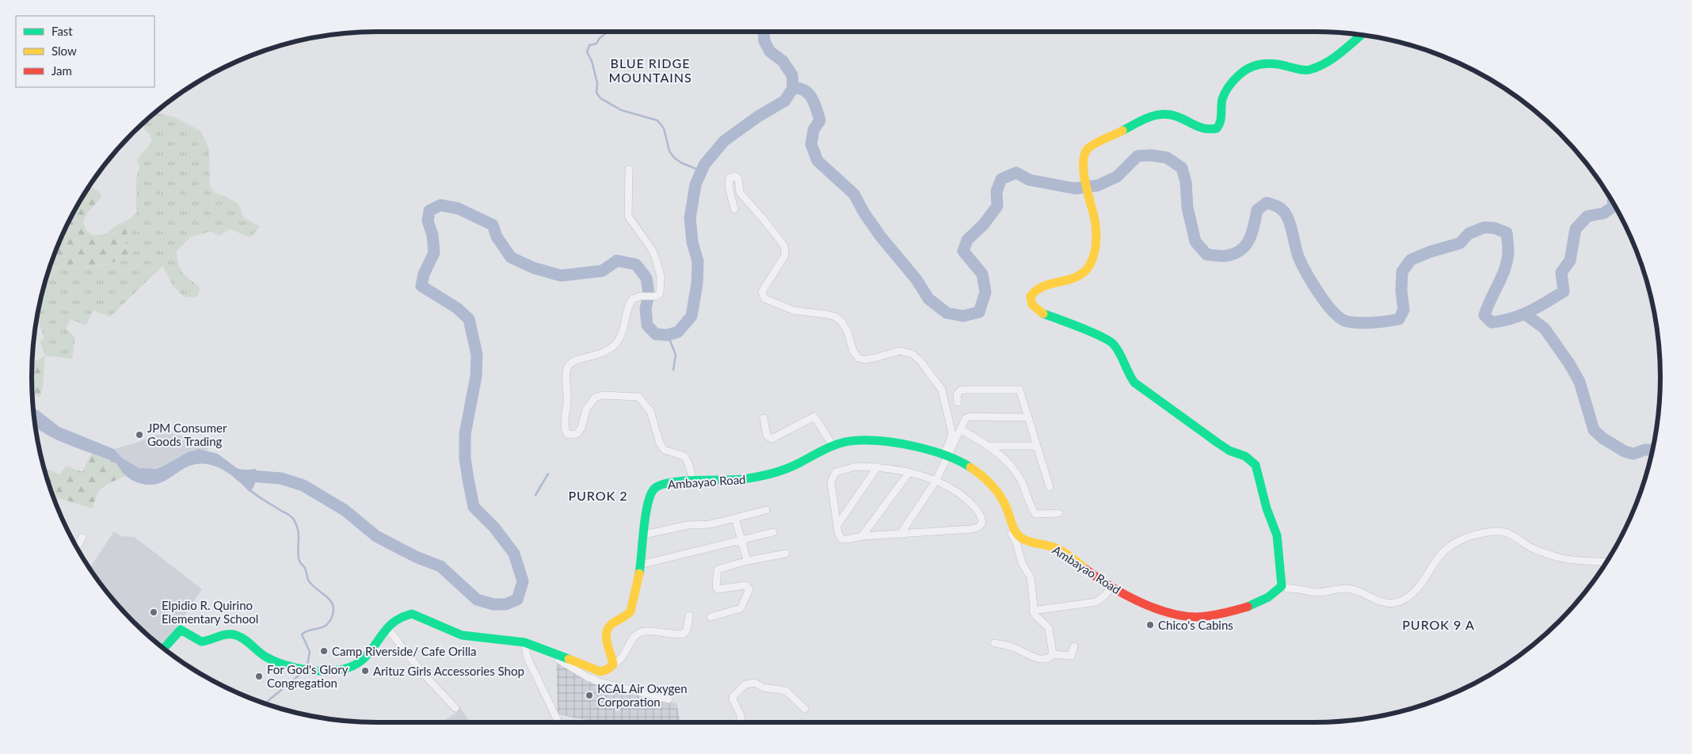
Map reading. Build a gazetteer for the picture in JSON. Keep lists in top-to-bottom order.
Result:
{
  "streets": {
    "street": ["Ambayao Road"]
  },
  "districts": ["BLUE RIDGE MOUNTAINS", "PUROK 2", "PUROK 9 A"],
  "places": [
    "JPM Consumer Goods Trading",
    "Elpidio R. Quirino Elementary School",
    "Chico's Cabins",
    "Camp Riverside/ Cafe Orilla",
    "Arituz Girls Accessories Shop",
    "For God's Glory Congregation",
    "KCAL Air Oxygen Corporation"
  ],
  "legend": ["Fast", "Slow", "Jam"]
}
